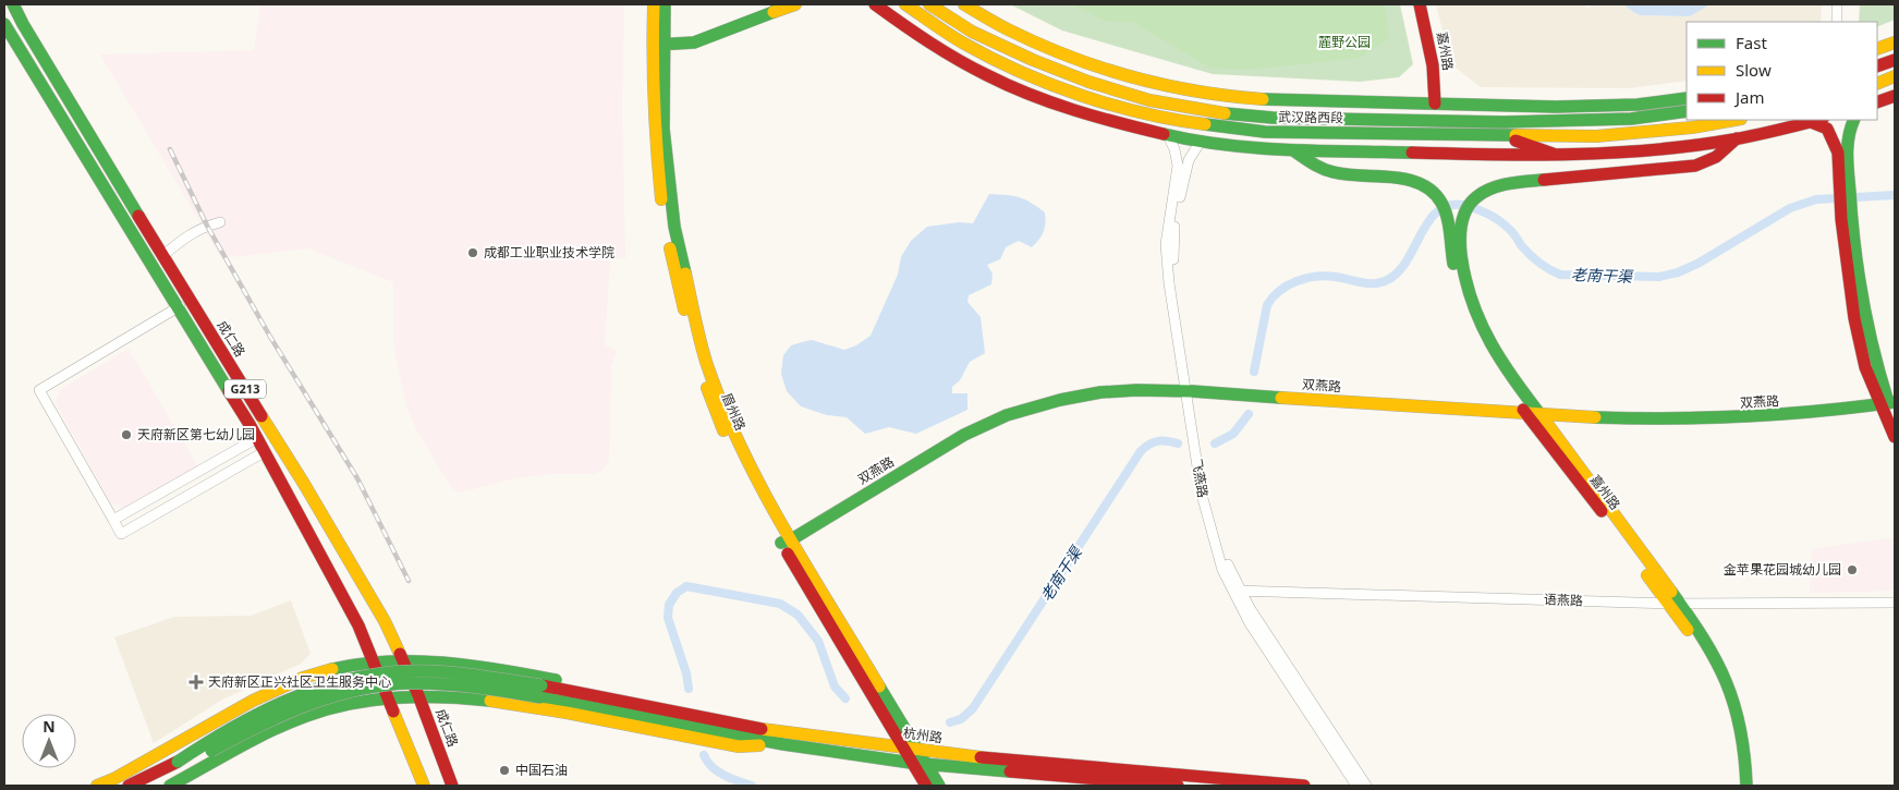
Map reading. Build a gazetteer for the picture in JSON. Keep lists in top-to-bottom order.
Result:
{
  "streets": {
    "main road": [
      "嘉州路",
      "武汉路西段",
      "成仁路",
      "双燕路",
      "G213",
      "杭州路"
    ],
    "street": ["飞燕路", "语燕路"]
  },
  "crossings": [
    ["嘉州路", "双燕路"],
    ["嘉州路", "语燕路"],
    ["双燕路", "飞燕路"],
    ["飞燕路", "语燕路"]
  ],
  "water": ["老南干渠"],
  "parks": ["麓野公园"],
  "places": {
    "other": [
      "成都工业职业技术学院",
      "天府新区第七幼儿园",
      "金苹果花园城幼儿园",
      "中国石油"
    ],
    "health": ["天府新区正兴社区卫生服务中心"]
  },
  "legend": ["Fast", "Slow", "Jam"],
  "north": "top"
}
